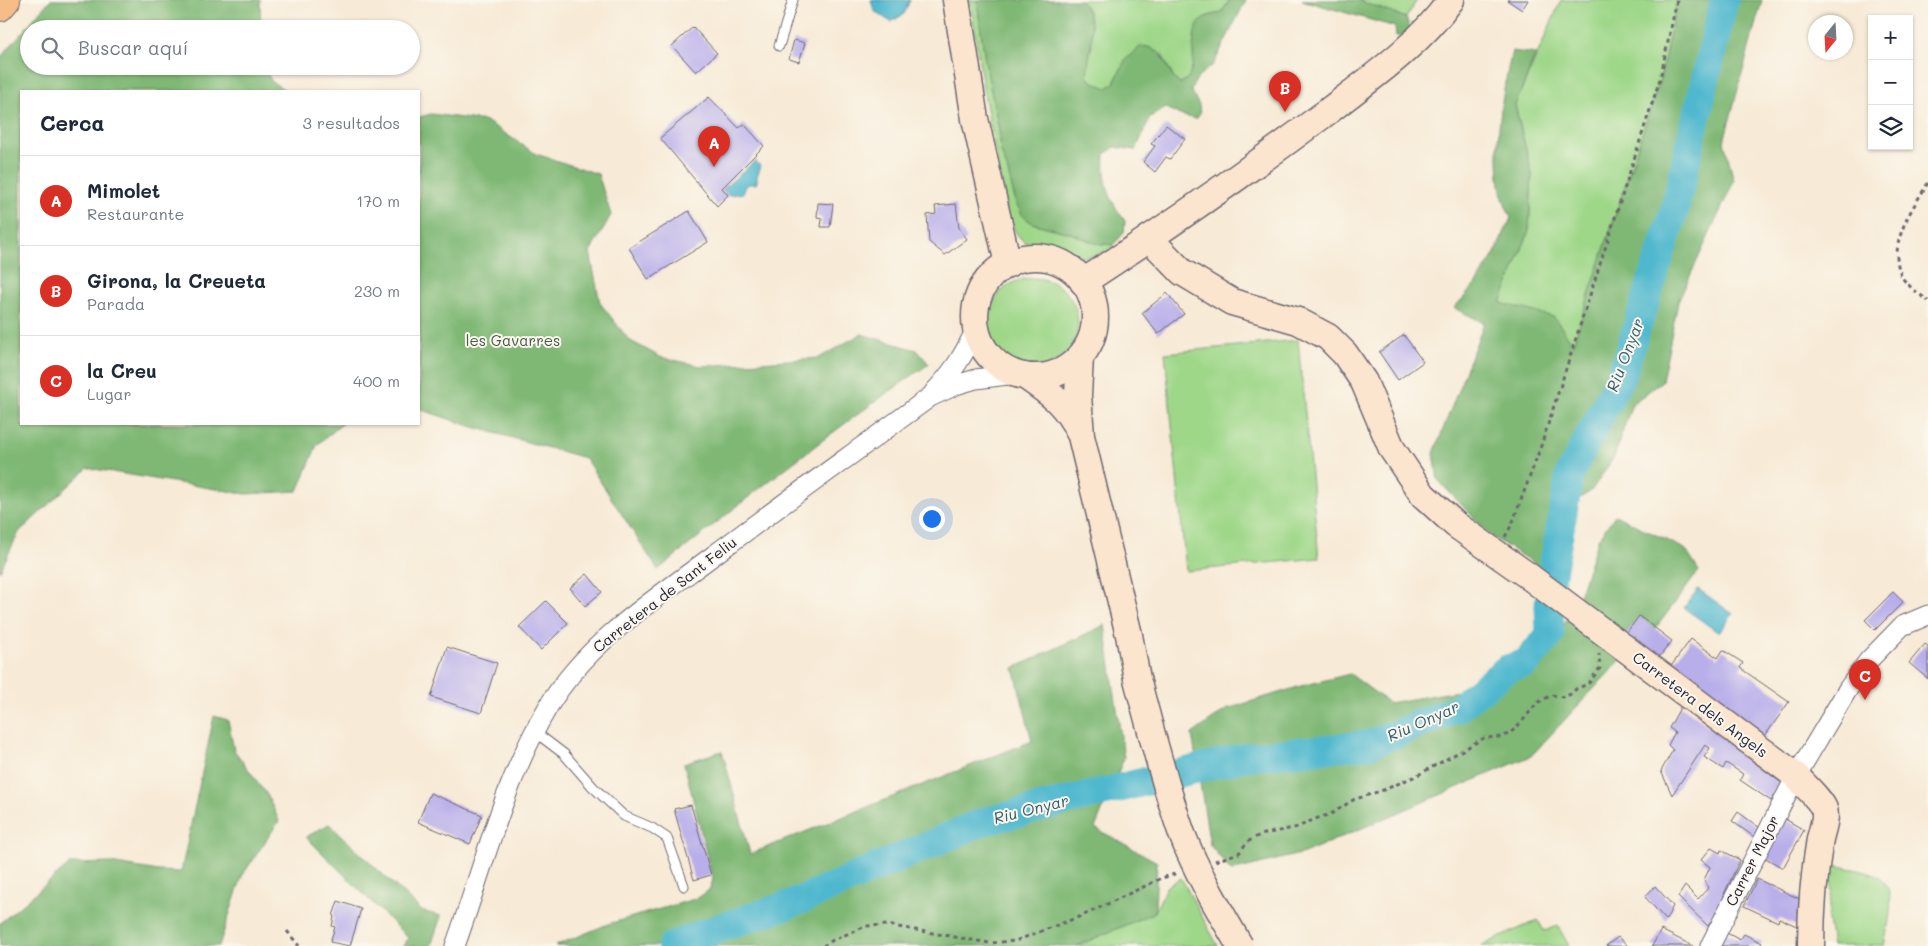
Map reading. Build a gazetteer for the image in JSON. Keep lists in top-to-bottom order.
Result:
{
  "streets": {
    "main road": ["Carretera dels Angels"],
    "street": ["Carretera de Sant Feliu", "Carrer Major"]
  },
  "crossings": [
    ["Carretera dels Angels", "Carrer Major"]
  ],
  "water": ["Riu Onyar"],
  "parks": ["les Gavarres"],
  "north": "bottom",
  "page": {
    "map_buttons": ["+", "−"],
    "search": "Buscar aquí",
    "pins": ["B", "A", "C"],
    "heading": ["Cerca", "3 resultados"],
    "list": [
      {
        "mark": "A",
        "name": "Mimolet",
        "note": "Restaurante",
        "value": "170 m"
      },
      {
        "mark": "B",
        "name": "Girona, la Creueta",
        "note": "Parada",
        "value": "230 m"
      },
      {
        "mark": "C",
        "name": "la Creu",
        "note": "Lugar",
        "value": "400 m"
      }
    ]
  }
}
